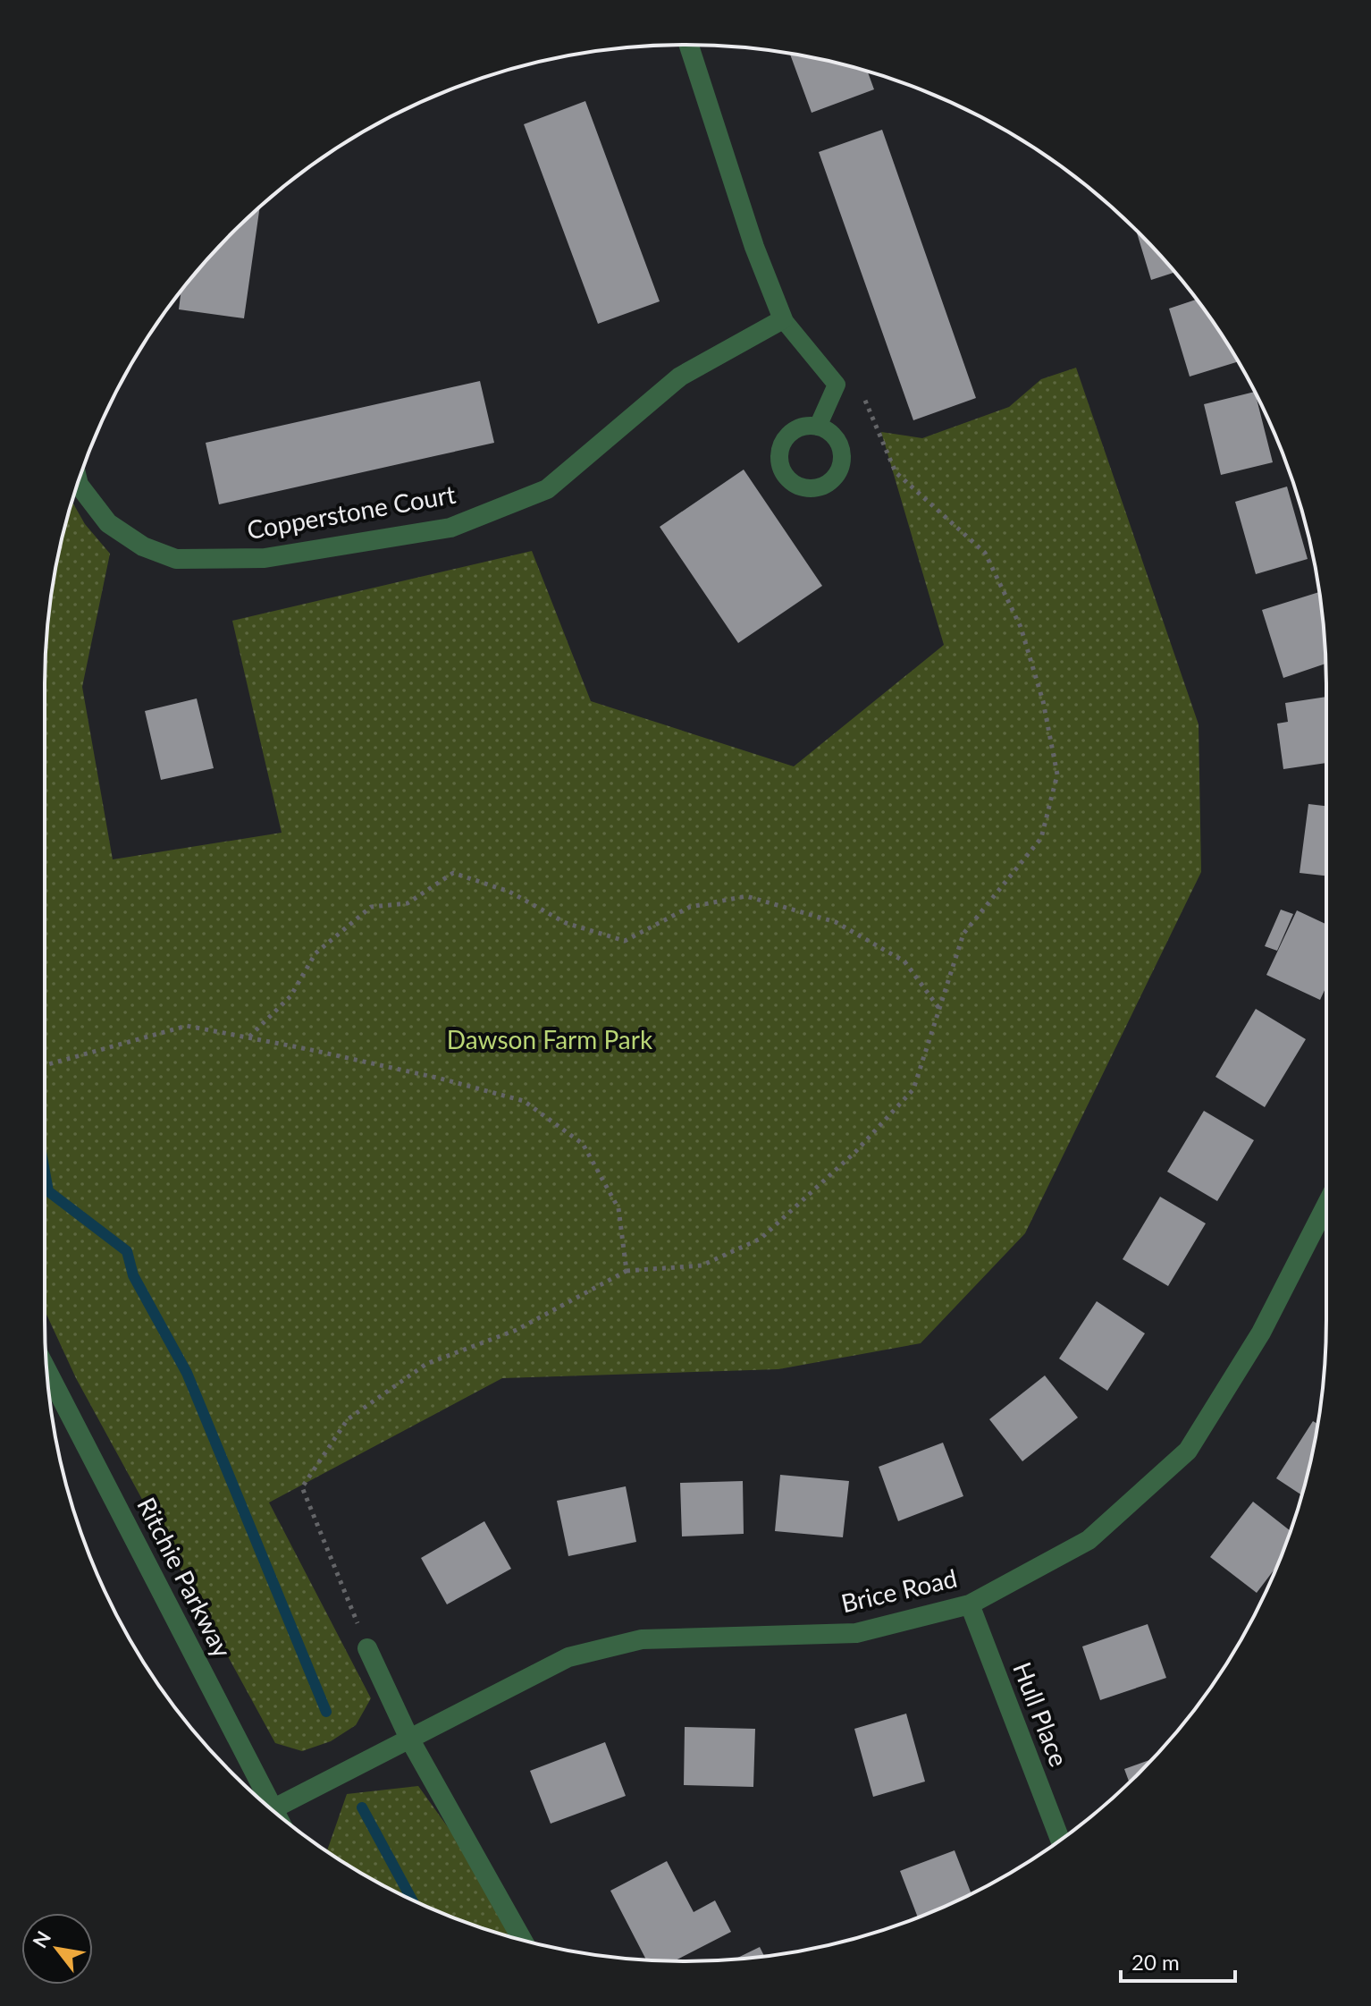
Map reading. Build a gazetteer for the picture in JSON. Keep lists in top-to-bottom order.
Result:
{
  "streets": {
    "street": [
      "Copperstone Court",
      "Ritchie Parkway",
      "Brice Road",
      "Hull Place"
    ]
  },
  "crossings": [
    ["Brice Road", "Hull Place"]
  ],
  "parks": ["Dawson Farm Park"],
  "scale_bar": "20 m",
  "north": "top left"
}
